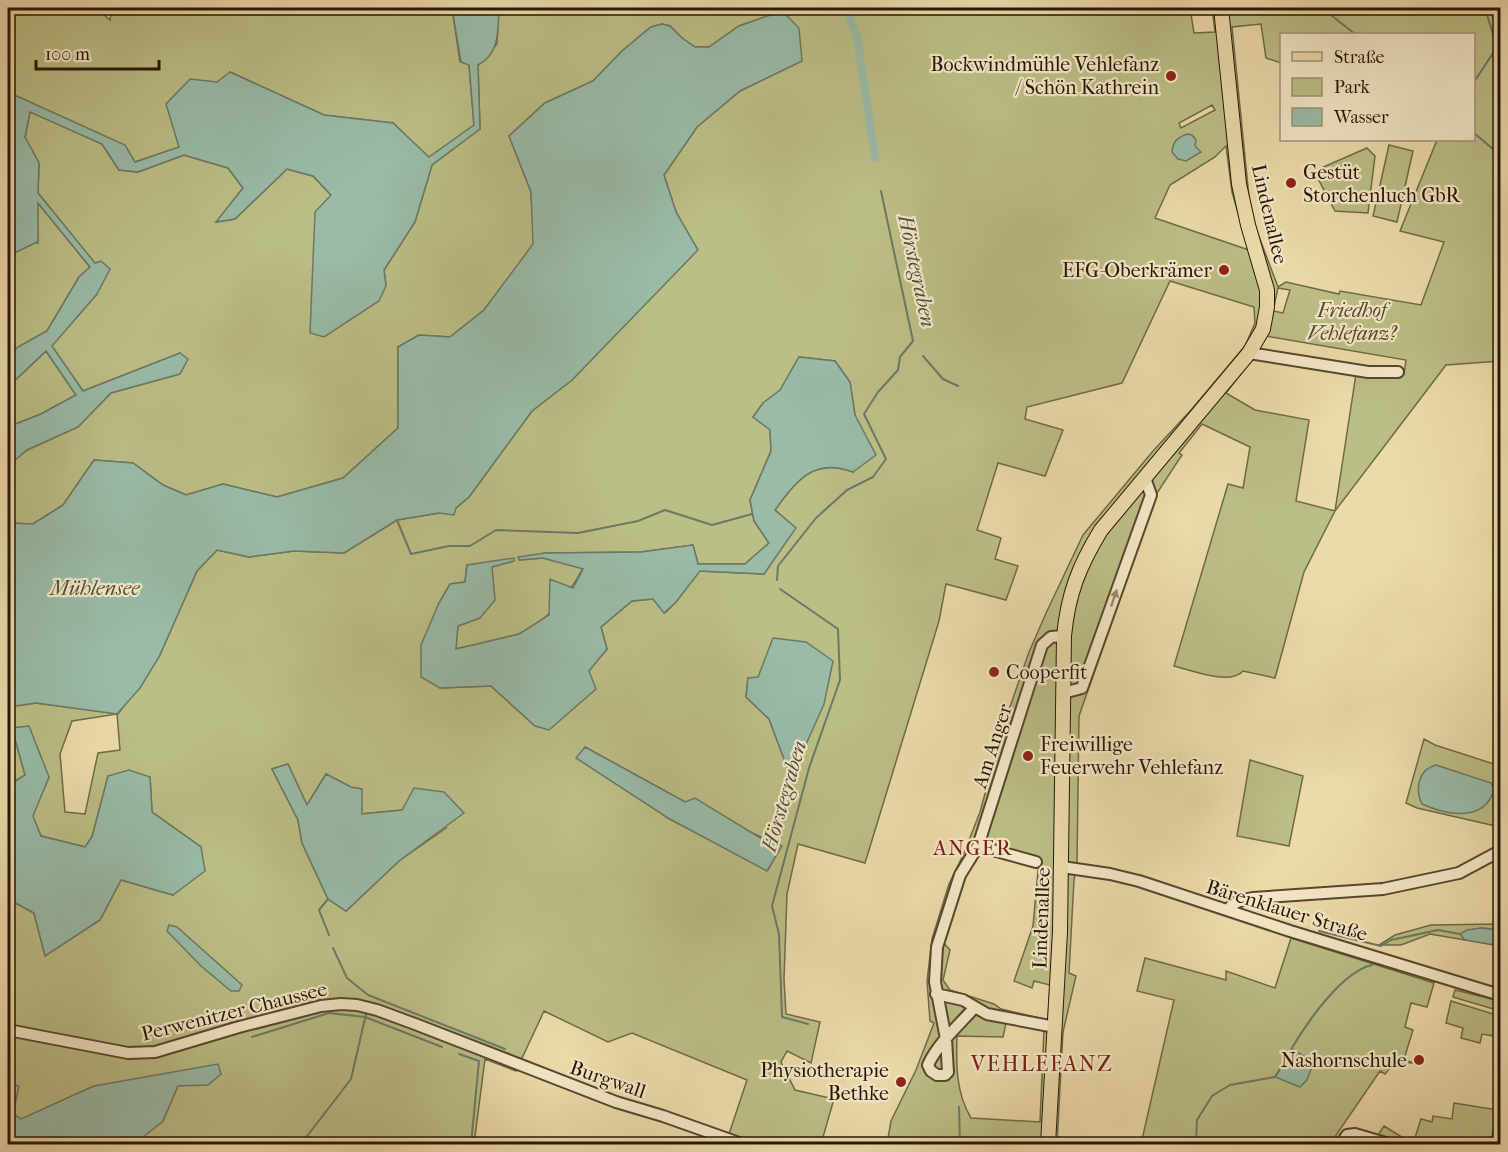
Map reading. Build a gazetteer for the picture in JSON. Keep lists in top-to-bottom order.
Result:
{
  "streets": {
    "main road": ["Lindenallee"],
    "street": [
      "Am Anger",
      "Bärenklauer Straße",
      "Perwenitzer Chaussee",
      "Burgwall"
    ]
  },
  "crossings": [
    ["Lindenallee", "Am Anger"],
    ["Lindenallee", "Bärenklauer Straße"],
    ["Perwenitzer Chaussee", "Burgwall"]
  ],
  "districts": ["ANGER", "VEHLEFANZ"],
  "water": ["Hörstegraben", "Mühlensee"],
  "parks": ["Friedhof Vehlefanz?"],
  "places": [
    "Bockwindmühle Vehlefanz / Schön Kathrein",
    "Gestüt Storchenluch GbR",
    "EFG-Oberkrämer",
    "Cooperfit",
    "Freiwillige Feuerwehr Vehlefanz",
    "Nashornschule",
    "Physiotherapie Bethke"
  ],
  "legend": ["Straße", "Park", "Wasser"],
  "scale_bar": "100 m"
}
